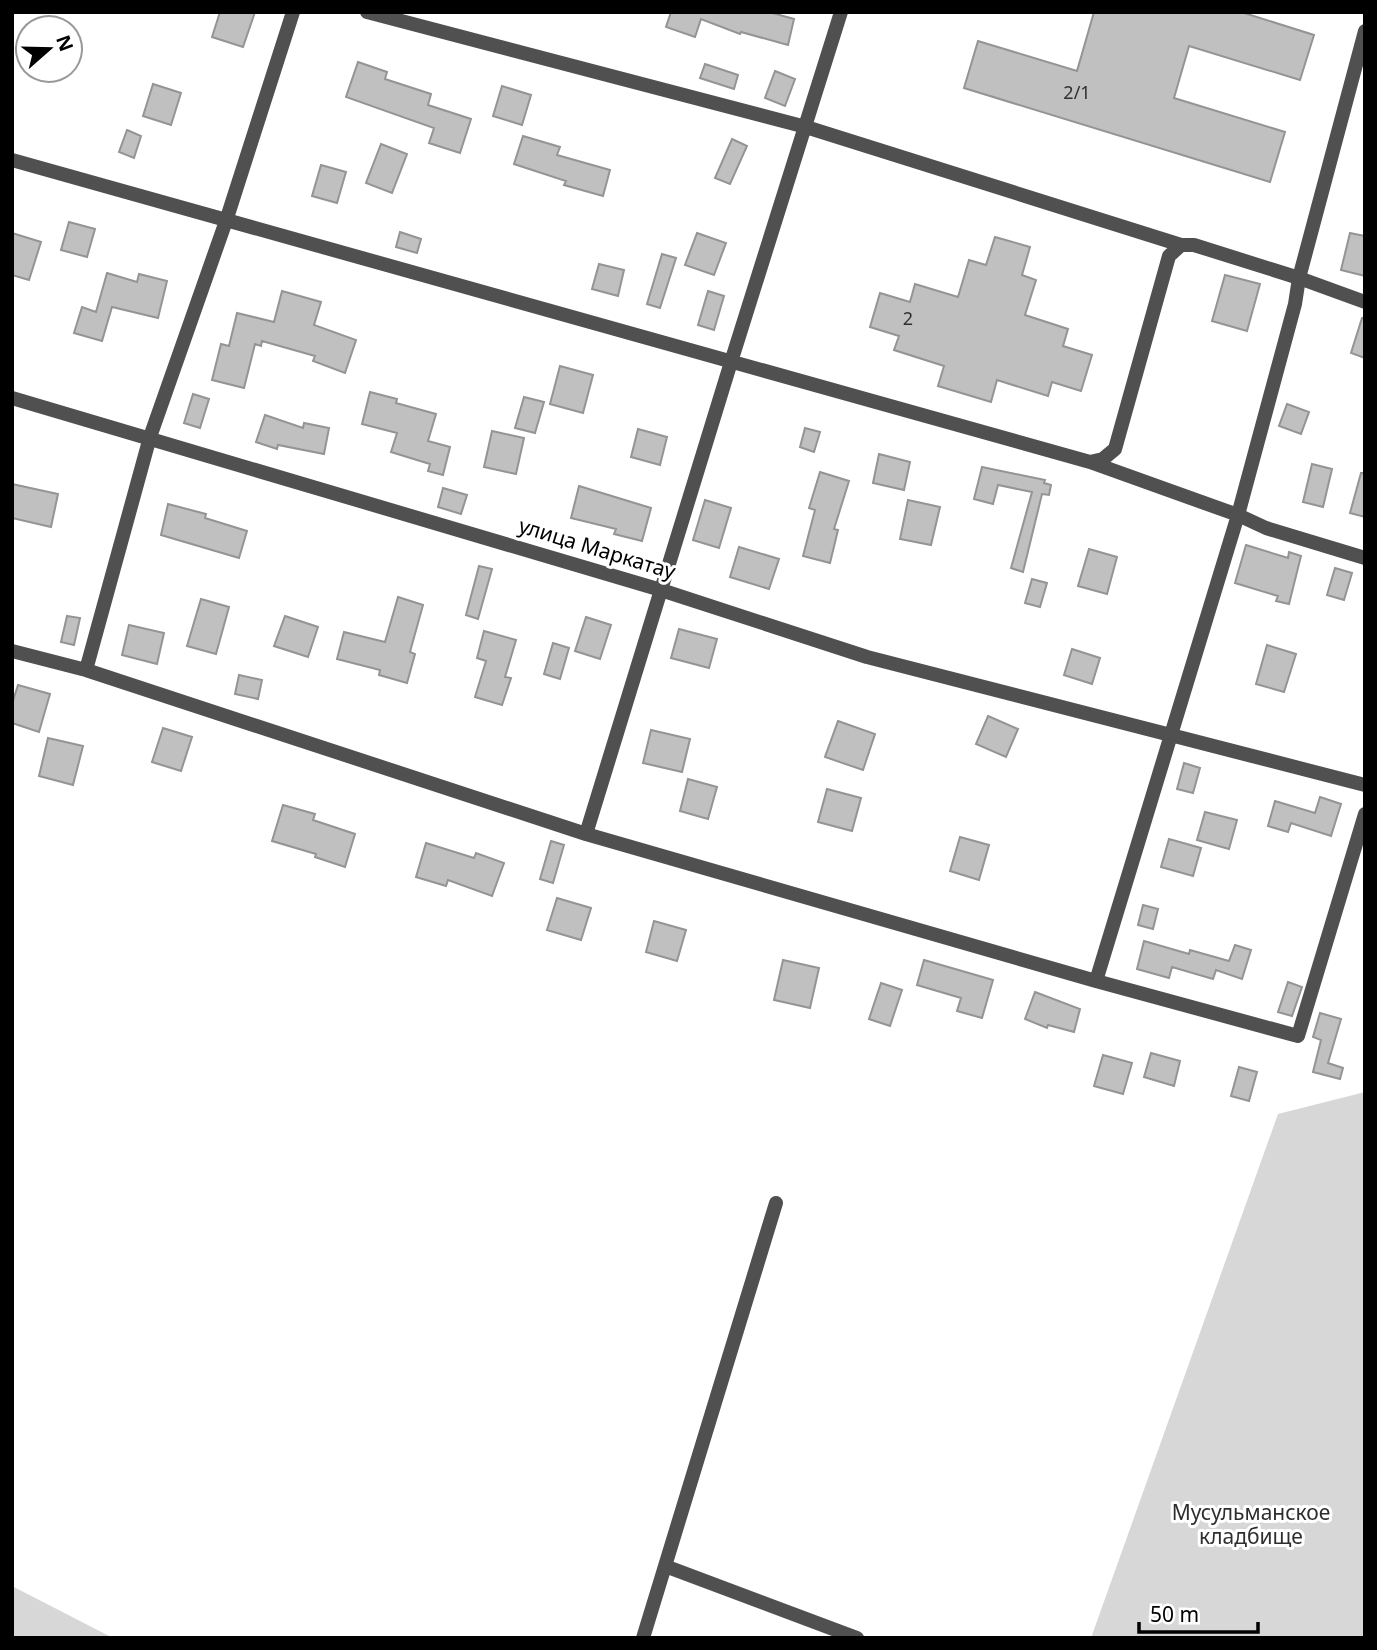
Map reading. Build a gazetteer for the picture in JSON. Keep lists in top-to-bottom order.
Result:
{
  "streets": {
    "street": ["улица Маркатау"]
  },
  "parks": ["Мусульманское кладбище"],
  "house_numbers": ["2/1", "2"],
  "scale_bar": "50 m",
  "north": "right"
}
